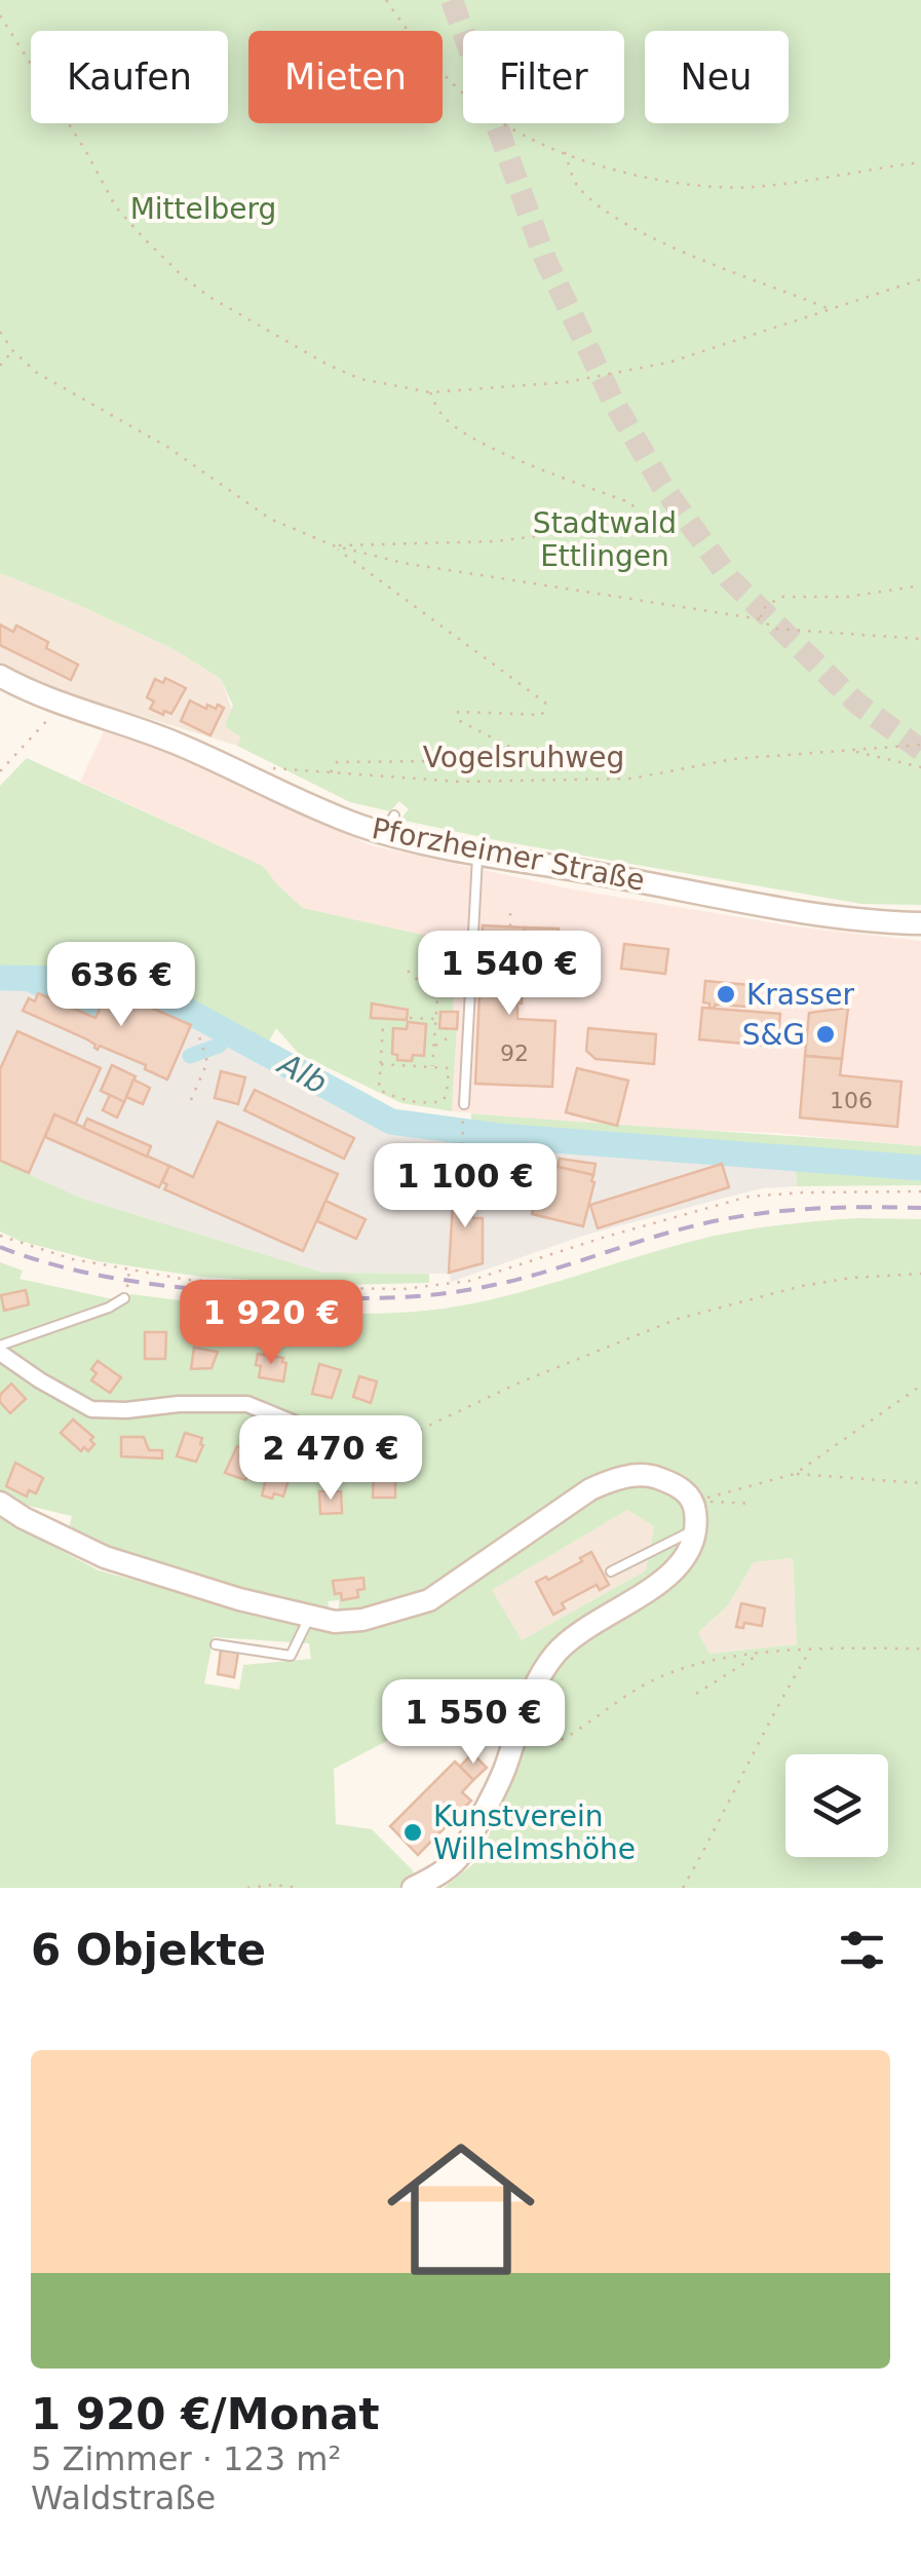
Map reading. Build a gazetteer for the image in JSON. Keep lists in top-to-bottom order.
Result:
{
  "streets": {
    "main road": ["Pforzheimer Straße"],
    "path": ["Vogelsruhweg"]
  },
  "crossings": [
    ["Vogelsruhweg", "Pforzheimer Straße"]
  ],
  "water": ["Alb"],
  "parks": ["Mittelberg", "Stadtwald Ettlingen"],
  "places": ["Krasser", "S&G", "Kunstverein Wilhelmshöhe"],
  "house_numbers": ["92", "106"],
  "page": {
    "chip": [
      "Kaufen",
      "Mieten",
      "Filter",
      "Neu"
    ],
    "price": [
      "1 540 €",
      "636 €",
      "1 100 €",
      "1 920 €",
      "2 470 €",
      "1 550 €"
    ],
    "heading": "6 Objekte",
    "list": [
      {
        "name": "1 920 €/Monat",
        "note": "5 Zimmer · 123 m² · Waldstraße"
      }
    ]
  }
}
